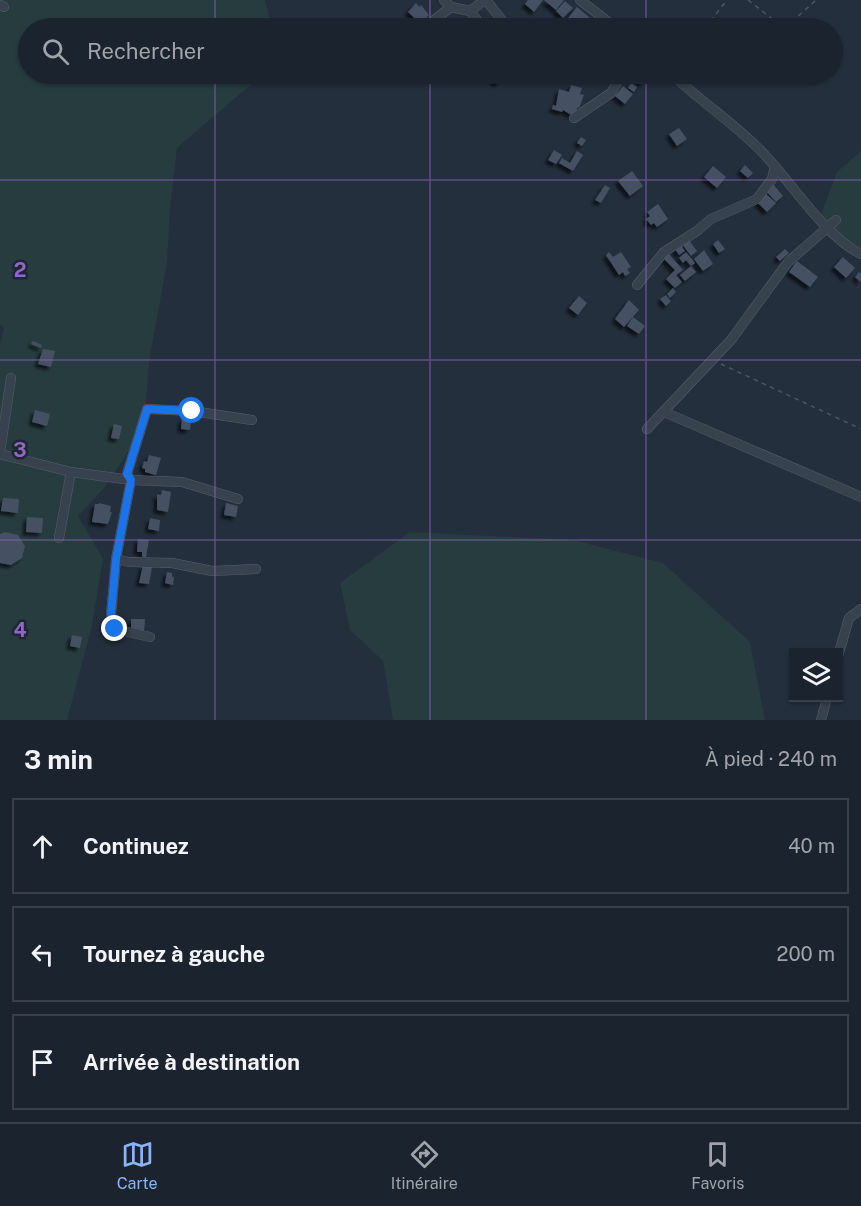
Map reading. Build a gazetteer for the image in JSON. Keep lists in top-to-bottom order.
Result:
{
  "page": {
    "search": "Rechercher",
    "heading": ["3 min", "À pied · 240 m"],
    "list": [
      ["Continuez", "40 m"],
      ["Tournez à gauche", "200 m"],
      "Arrivée à destination"
    ],
    "nav": ["Carte", "Itinéraire", "Favoris"]
  },
  "grid": {
    "rows": ["2", "3", "4"]
  }
}
